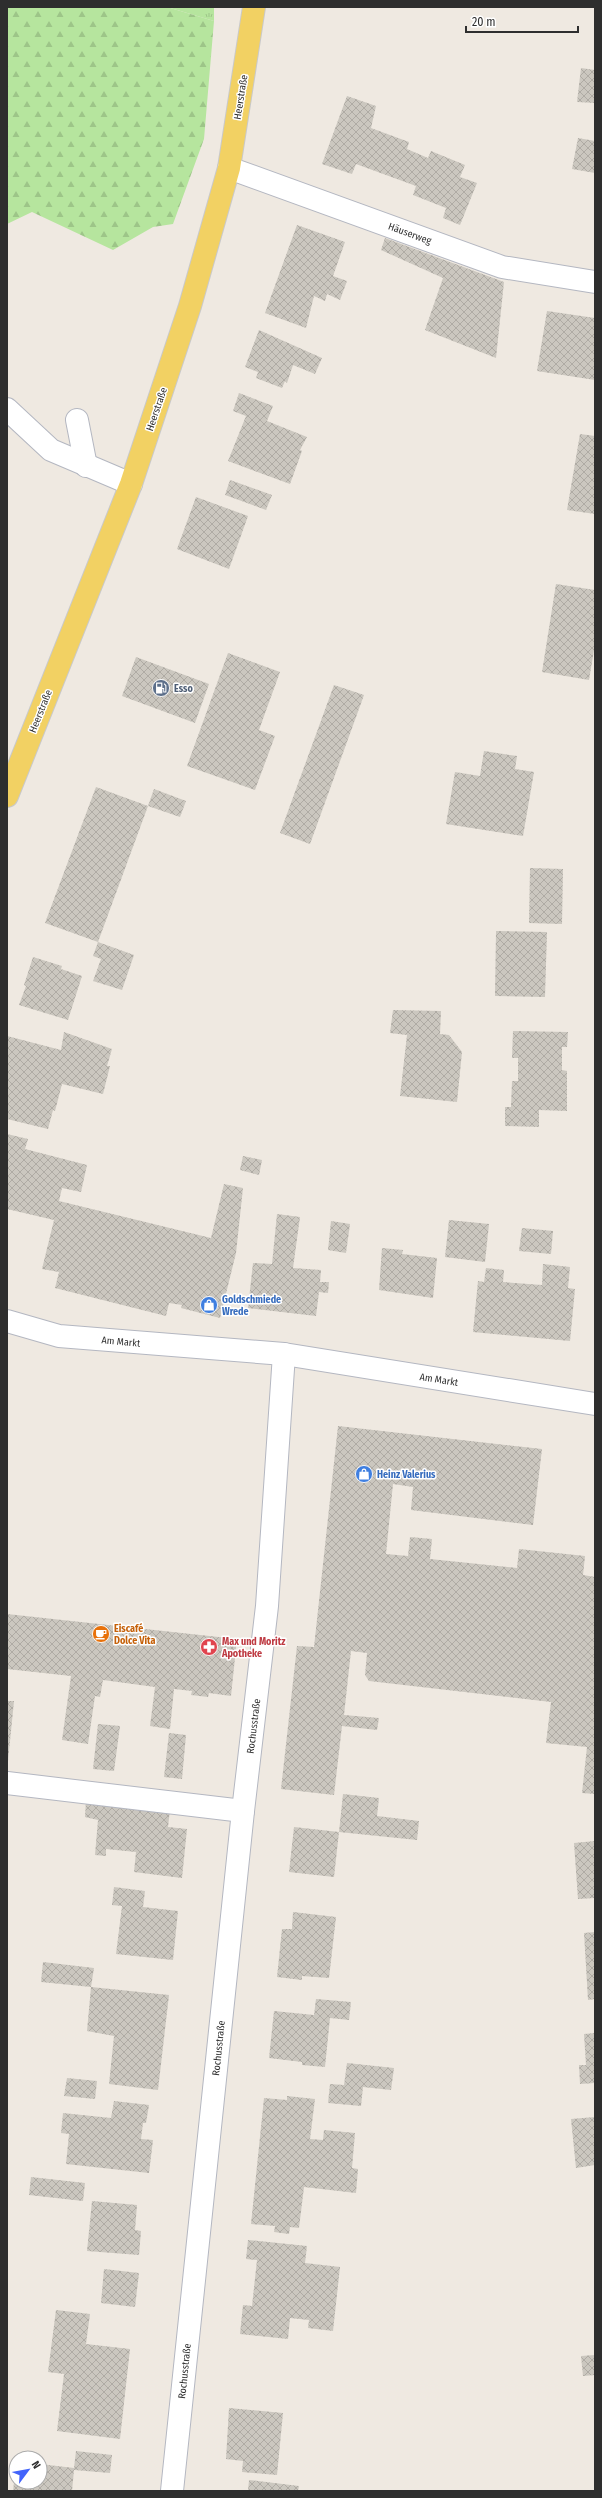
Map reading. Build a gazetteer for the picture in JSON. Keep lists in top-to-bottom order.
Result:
{
  "streets": {
    "main road": ["Heerstraße"],
    "street": ["Häuserweg", "Am Markt", "Rochusstraße"]
  },
  "crossings": [
    ["Heerstraße", "Häuserweg"],
    ["Am Markt", "Rochusstraße"]
  ],
  "places": {
    "fuel station": ["Esso"],
    "shop": ["Goldschmiede Wrede", "Heinz Valerius"],
    "cafe": ["Eiscafé Dolce Vita"],
    "pharmacy": ["Max und Moritz Apotheke"]
  },
  "scale_bar": "20 m",
  "north": "top right"
}
